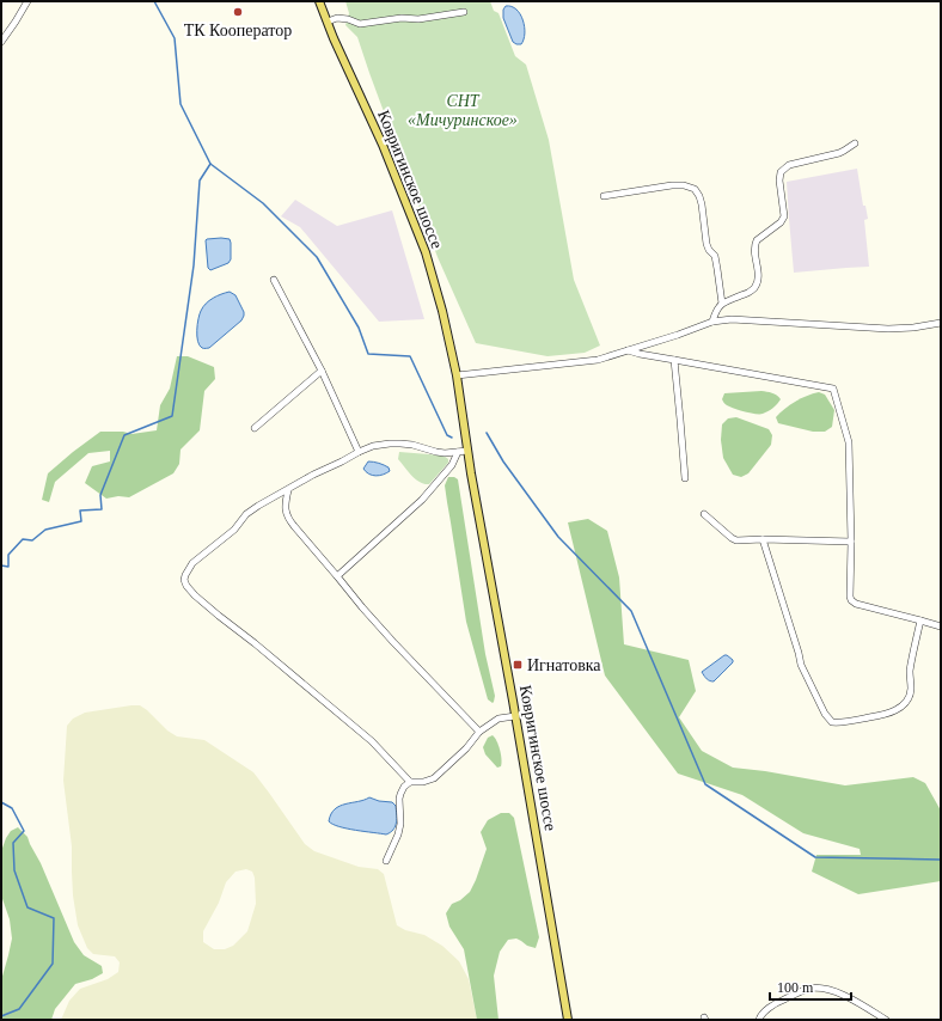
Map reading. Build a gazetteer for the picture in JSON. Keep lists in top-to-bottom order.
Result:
{
  "streets": {
    "main road": ["Ковригинское шоссе"]
  },
  "parks": ["СНТ «Мичуринское»"],
  "places": {
    "other": ["ТК Кооператор"],
    "transit": ["Игнатовка"]
  },
  "scale_bar": "100 m"
}
